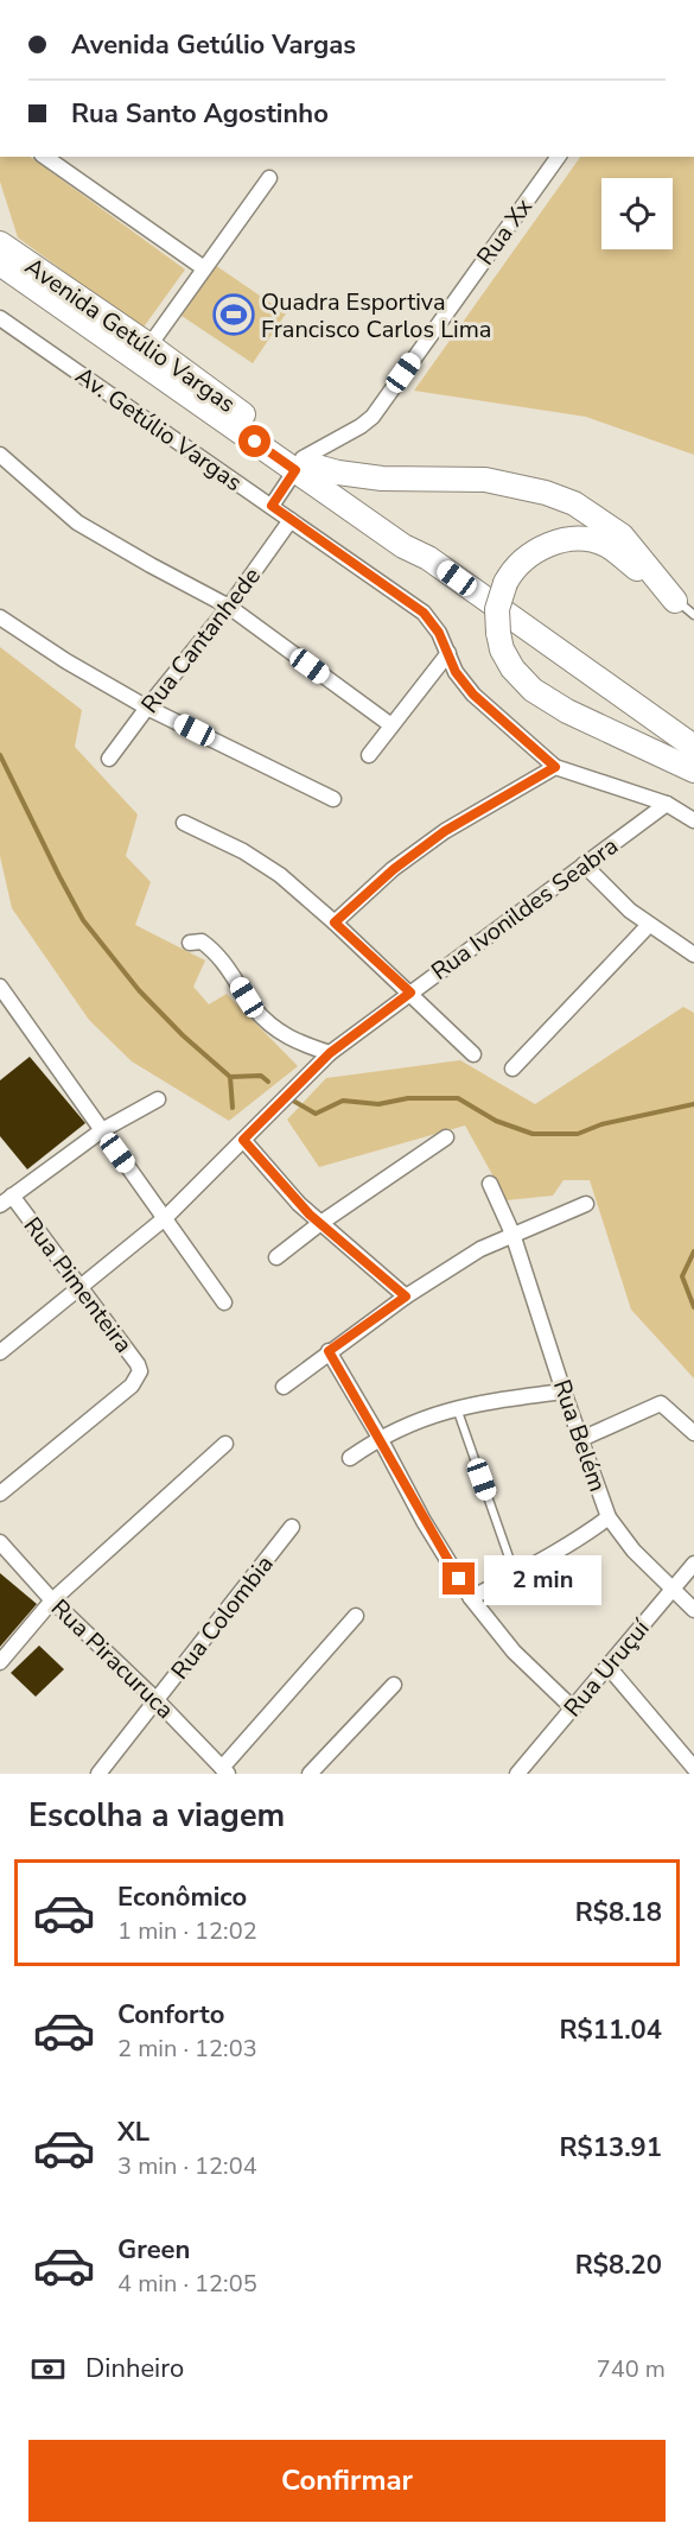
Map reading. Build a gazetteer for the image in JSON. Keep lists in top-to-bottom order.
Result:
{
  "streets": {
    "highway": ["Avenida Getúlio Vargas"],
    "street": [
      "Rua Xx",
      "Av. Getúlio Vargas",
      "Rua Cantanhede",
      "Rua Ivonildes Seabra",
      "Rua Pimenteira",
      "Rua Belém",
      "Rua Colombia",
      "Rua Piracuruca",
      "Rua Uruçuí"
    ]
  },
  "crossings": [
    ["Rua Xx", "Avenida Getúlio Vargas"],
    ["Av. Getúlio Vargas", "Rua Cantanhede"],
    ["Rua Ivonildes Seabra", "Rua Pimenteira"],
    ["Rua Belém", "Rua Uruçuí"],
    ["Rua Colombia", "Rua Piracuruca"]
  ],
  "places": {
    "sports": ["Quadra Esportiva Francisco Carlos Lima"]
  },
  "page": {
    "banner": ["Avenida Getúlio Vargas", "Rua Santo Agostinho"],
    "bubble": "2 min",
    "heading": "Escolha a viagem",
    "list": [
      {
        "name": "Econômico",
        "note": "1 min · 12:02",
        "value": "R$8.18"
      },
      {
        "name": "Conforto",
        "note": "2 min · 12:03",
        "value": "R$11.04"
      },
      {
        "name": "XL",
        "note": "3 min · 12:04",
        "value": "R$13.91"
      },
      {
        "name": "Green",
        "note": "4 min · 12:05",
        "value": "R$8.20"
      }
    ],
    "pay": ["Dinheiro", "740 m"],
    "buttons": "Confirmar"
  }
}
